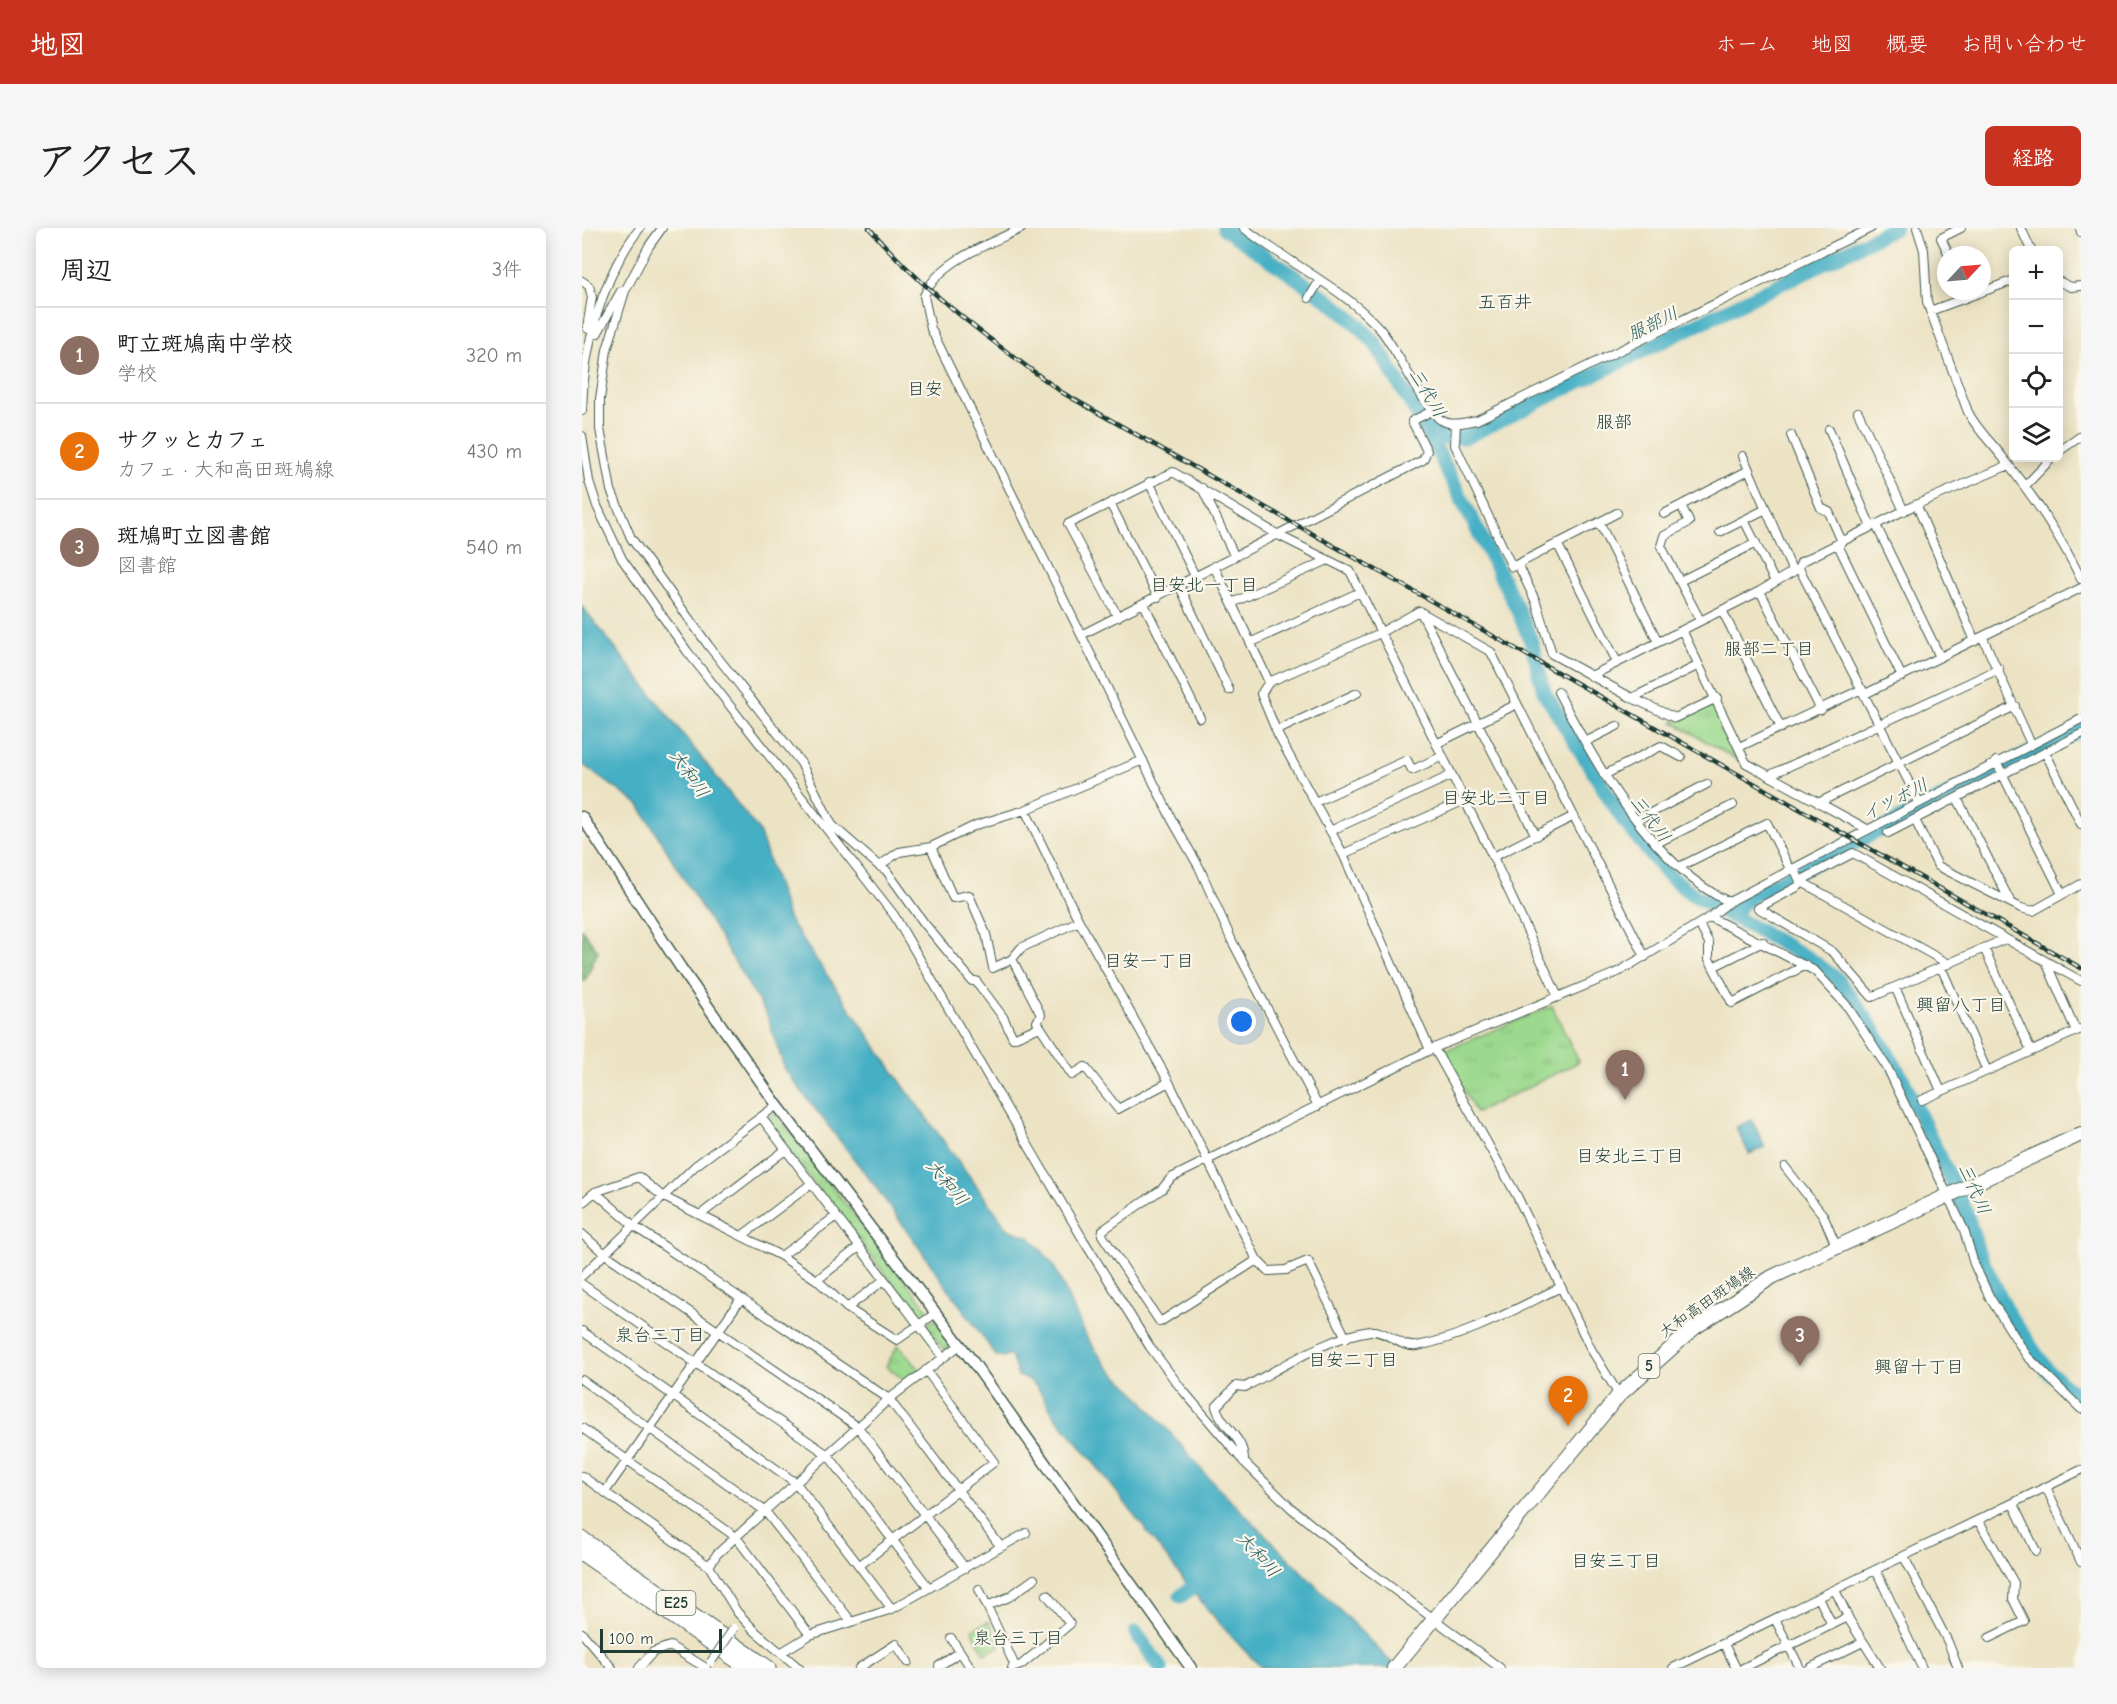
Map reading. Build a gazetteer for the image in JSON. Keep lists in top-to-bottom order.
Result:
{
  "streets": {
    "highway": ["E25"],
    "main road": ["大和高田斑鳩線", "5"]
  },
  "districts": [
    "五百井",
    "目安",
    "服部",
    "目安北一丁目",
    "服部二丁目",
    "目安北二丁目",
    "目安一丁目",
    "興留八丁目",
    "目安北三丁目",
    "泉台二丁目",
    "目安二丁目",
    "興留十丁目",
    "目安三丁目",
    "泉台三丁目"
  ],
  "water": [
    "服部川",
    "三代川",
    "大和川",
    "イツボ川"
  ],
  "scale_bar": "100 m",
  "north": "top right",
  "page": {
    "header": "地図",
    "nav": [
      "ホーム",
      "地図",
      "概要",
      "お問い合わせ"
    ],
    "title": "アクセス",
    "buttons": "経路",
    "heading": ["周辺", "3件"],
    "map_buttons": ["+", "−"],
    "list": [
      {
        "mark": "1",
        "name": "町立斑鳩南中学校",
        "note": "学校",
        "value": "320 m"
      },
      {
        "mark": "2",
        "name": "サクッとカフェ",
        "note": "カフェ · 大和高田斑鳩線",
        "value": "430 m"
      },
      {
        "mark": "3",
        "name": "斑鳩町立図書館",
        "note": "図書館",
        "value": "540 m"
      }
    ],
    "pins": ["1", "3", "2"],
    "scale": "100 m"
  }
}
